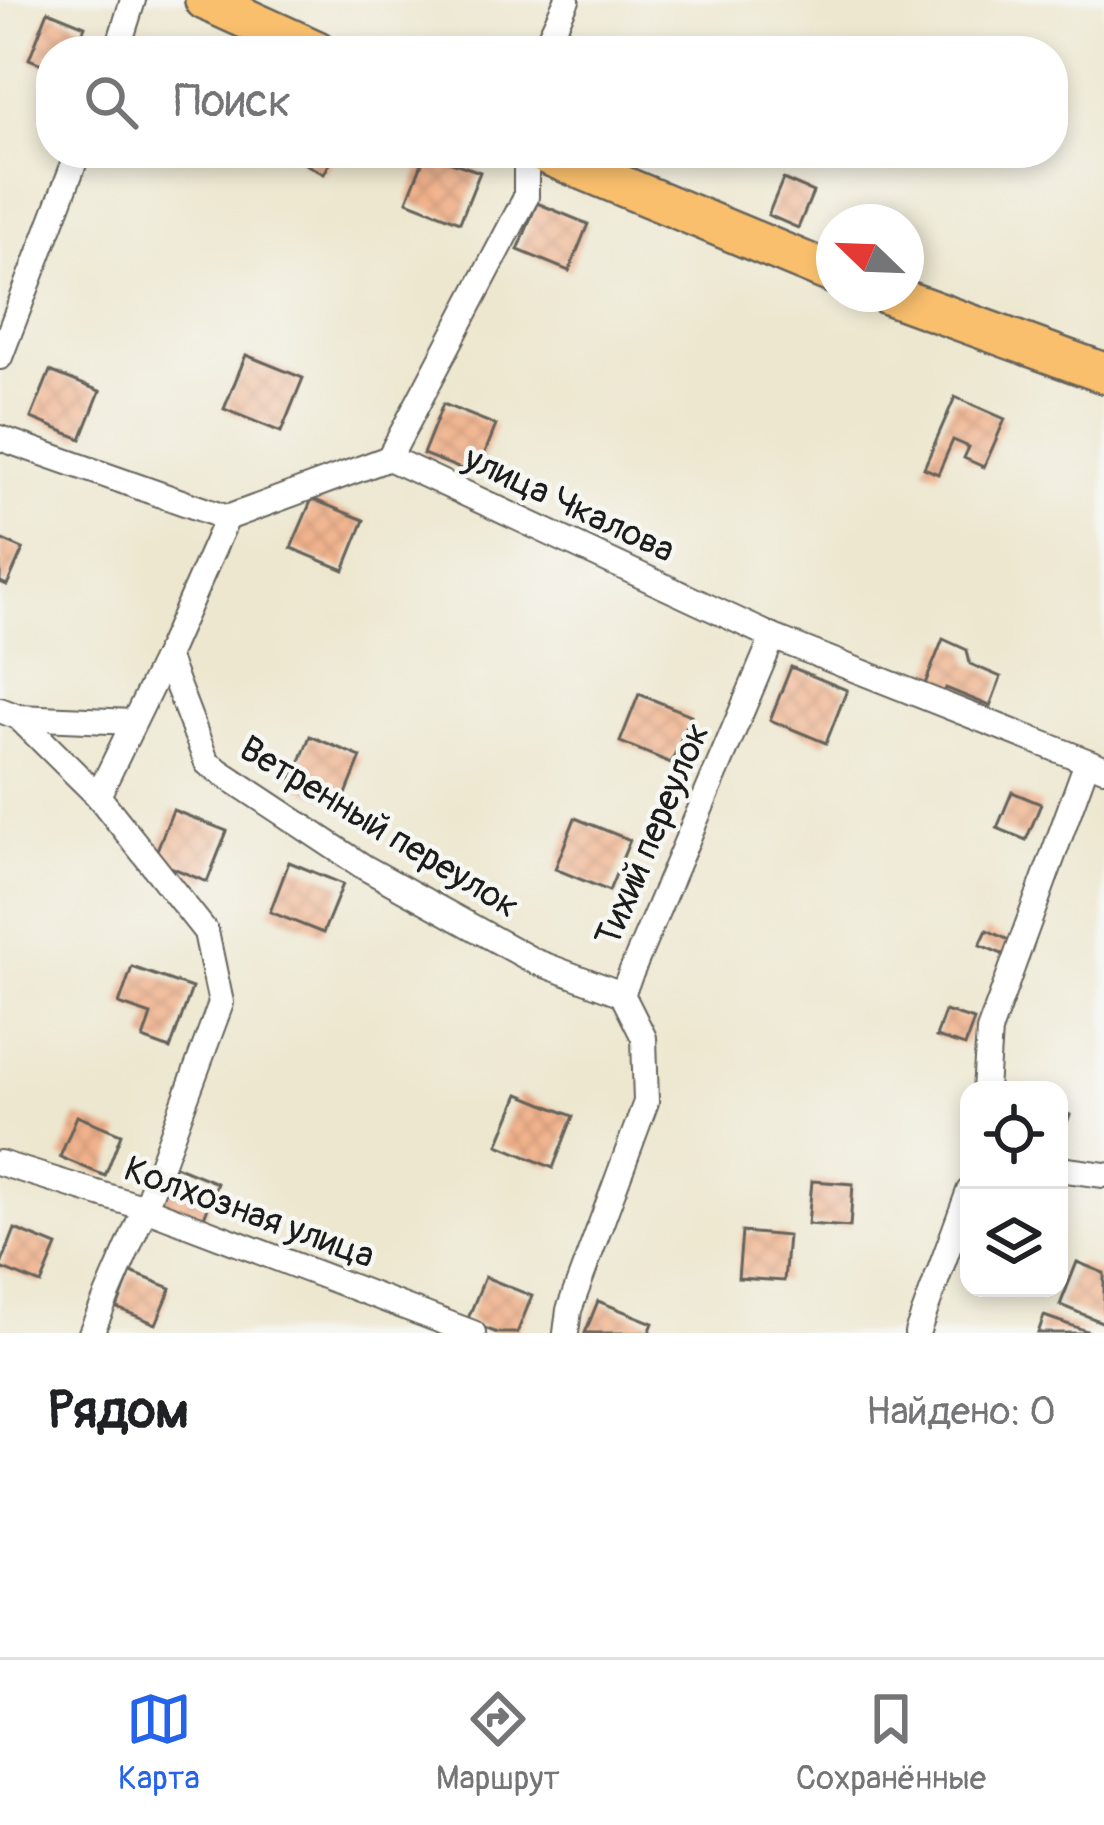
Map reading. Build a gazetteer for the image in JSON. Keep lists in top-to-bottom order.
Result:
{
  "streets": {
    "street": [
      "улица Чкалова",
      "Ветренный переулок",
      "Тихий переулок",
      "Колхозная улица"
    ]
  },
  "crossings": [
    ["улица Чкалова", "Тихий переулок"],
    ["Ветренный переулок", "Тихий переулок"]
  ],
  "north": "top left",
  "page": {
    "search": "Поиск",
    "heading": ["Рядом", "Найдено: 0"],
    "nav": ["Карта", "Маршрут", "Сохранённые"]
  }
}
